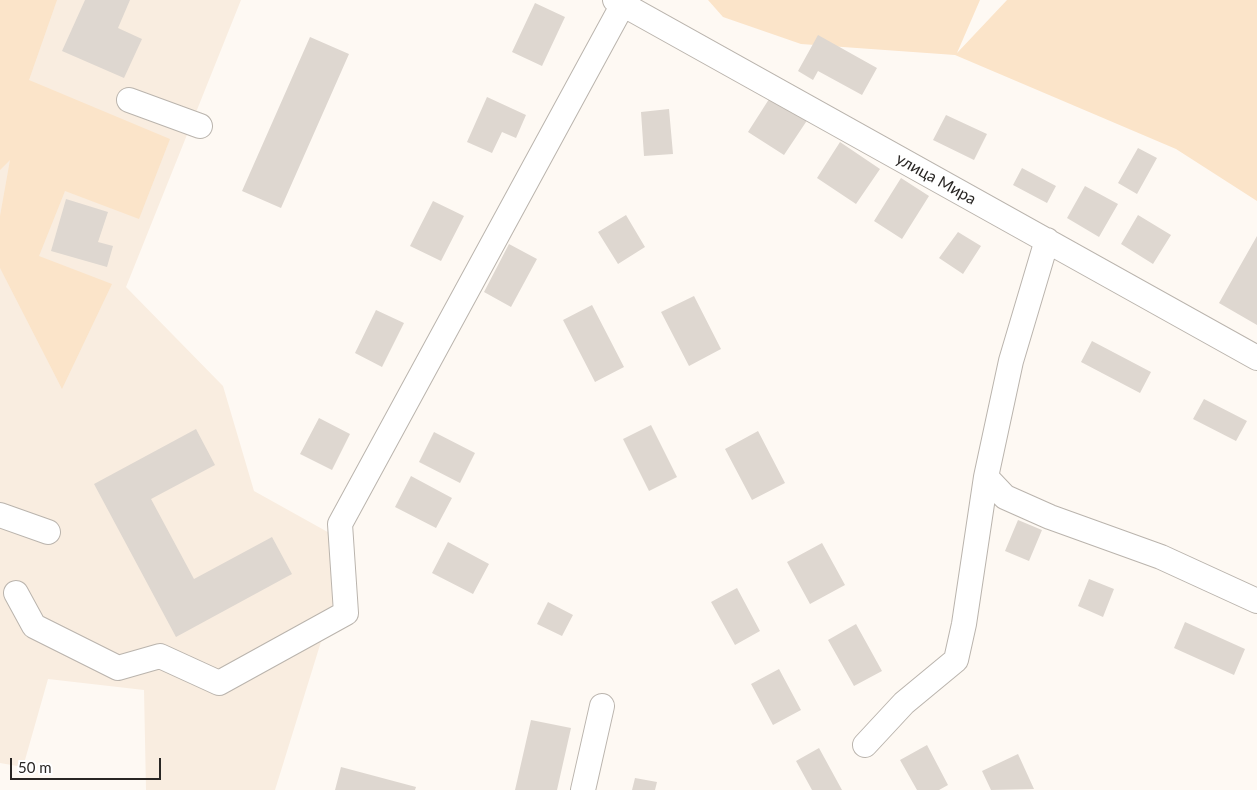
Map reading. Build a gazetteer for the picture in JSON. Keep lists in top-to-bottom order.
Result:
{
  "streets": {
    "street": ["улица Мира"]
  },
  "scale_bar": "50 m"
}
